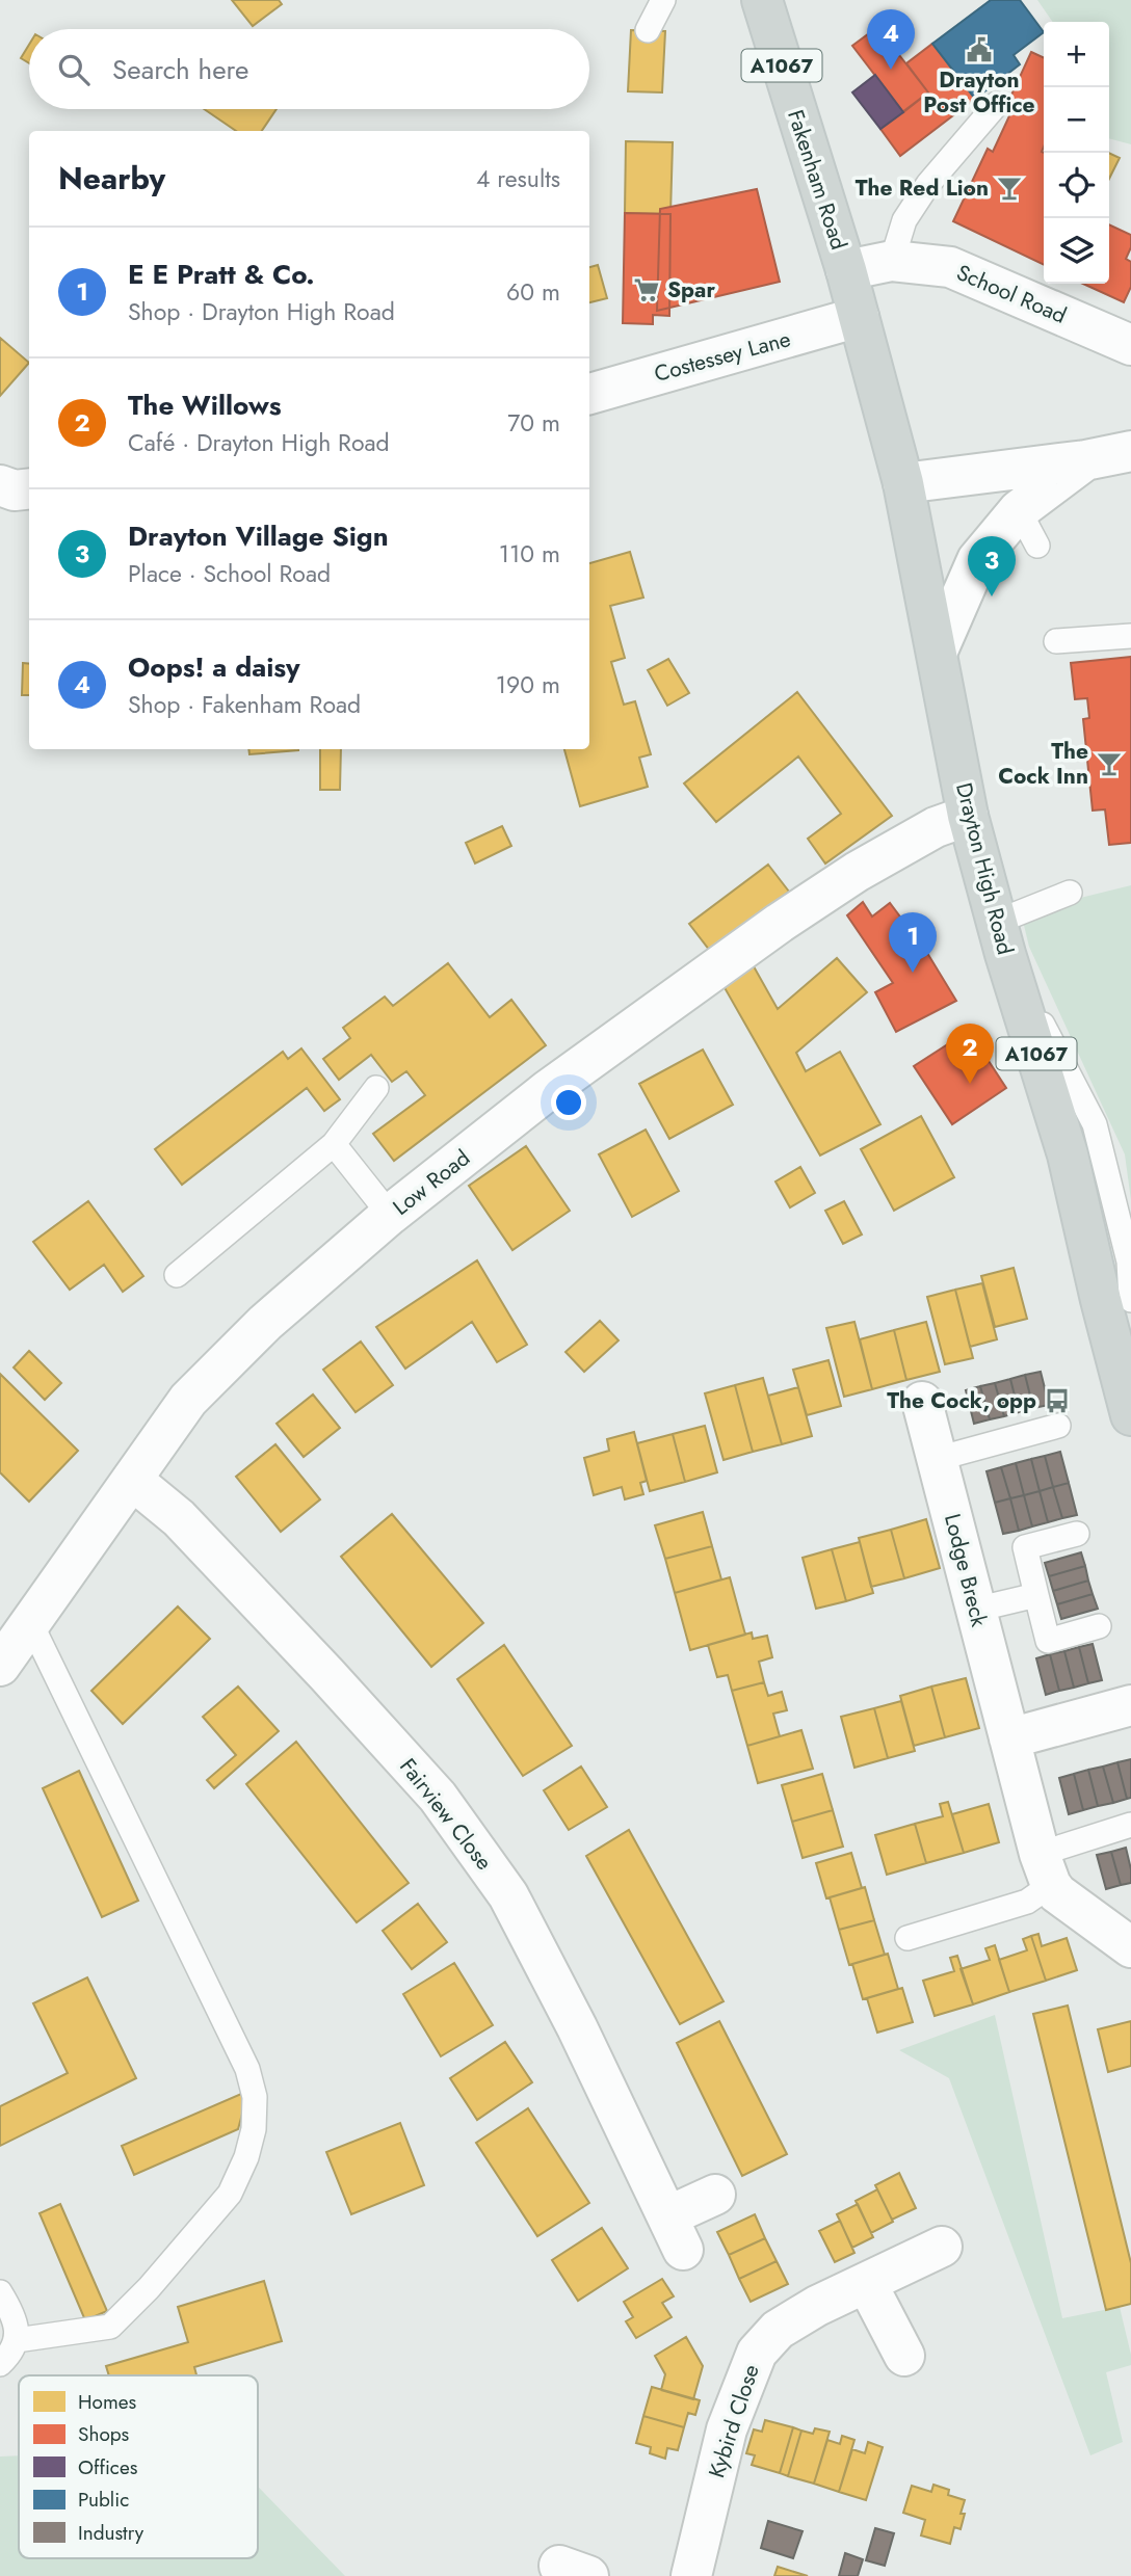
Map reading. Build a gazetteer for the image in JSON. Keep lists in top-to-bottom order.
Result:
{
  "streets": {
    "main road": ["A1067", "Fakenham Road", "Drayton High Road"],
    "street": [
      "School Road",
      "Costessey Lane",
      "Low Road",
      "Lodge Breck",
      "Fairview Close",
      "Kybird Close"
    ]
  },
  "crossings": [
    ["Fakenham Road", "School Road"],
    ["Fakenham Road", "Costessey Lane"],
    ["Fakenham Road", "Drayton High Road"],
    ["Costessey Lane", "Drayton High Road"],
    ["Drayton High Road", "Low Road"],
    ["Low Road", "Fairview Close"]
  ],
  "places": {
    "public building": ["Drayton Post Office"],
    "bar": ["The Red Lion", "The Cock Inn"],
    "supermarket": ["Spar"],
    "bus stop": ["The Cock, opp"]
  },
  "legend": [
    "Homes",
    "Shops",
    "Offices",
    "Public",
    "Industry"
  ],
  "page": {
    "pins": [
      "4",
      "3",
      "1",
      "2"
    ],
    "map_buttons": ["+", "−"],
    "search": "Search here",
    "heading": ["Nearby", "4 results"],
    "list": [
      {
        "mark": "1",
        "name": "E E Pratt & Co.",
        "note": "Shop · Drayton High Road",
        "value": "60 m"
      },
      {
        "mark": "2",
        "name": "The Willows",
        "note": "Café · Drayton High Road",
        "value": "70 m"
      },
      {
        "mark": "3",
        "name": "Drayton Village Sign",
        "note": "Place · School Road",
        "value": "110 m"
      },
      {
        "mark": "4",
        "name": "Oops! a daisy",
        "note": "Shop · Fakenham Road",
        "value": "190 m"
      }
    ]
  }
}
